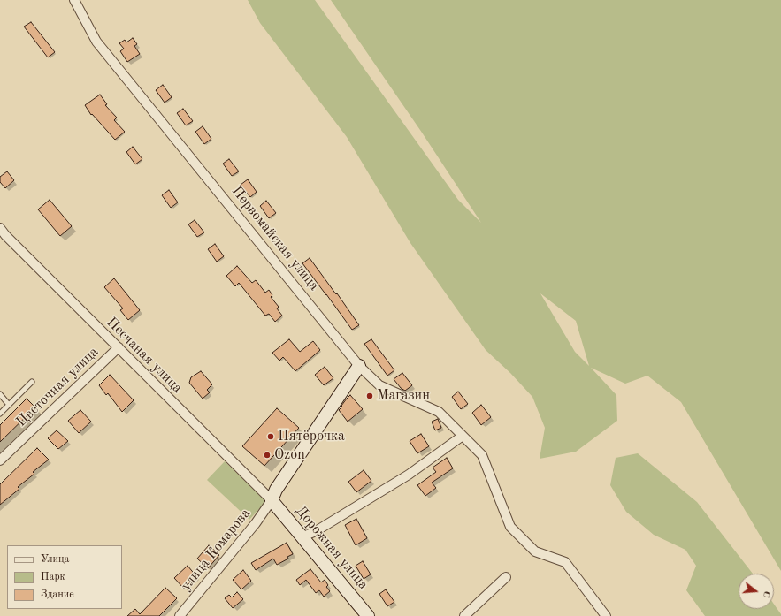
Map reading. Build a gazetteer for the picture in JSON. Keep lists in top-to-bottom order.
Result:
{
  "streets": {
    "street": [
      "Первомайская улица",
      "Песчаная улица",
      "Цветочная улица",
      "Дорожная улица",
      "улица Комарова"
    ]
  },
  "crossings": [
    ["Песчаная улица", "Цветочная улица"],
    ["Песчаная улица", "Дорожная улица"],
    ["Песчаная улица", "улица Комарова"],
    ["Дорожная улица", "улица Комарова"]
  ],
  "places": ["Магазин", "Пятёрочка", "Ozon"],
  "legend": ["Улица", "Парк", "Здание"],
  "north": "right"
}
